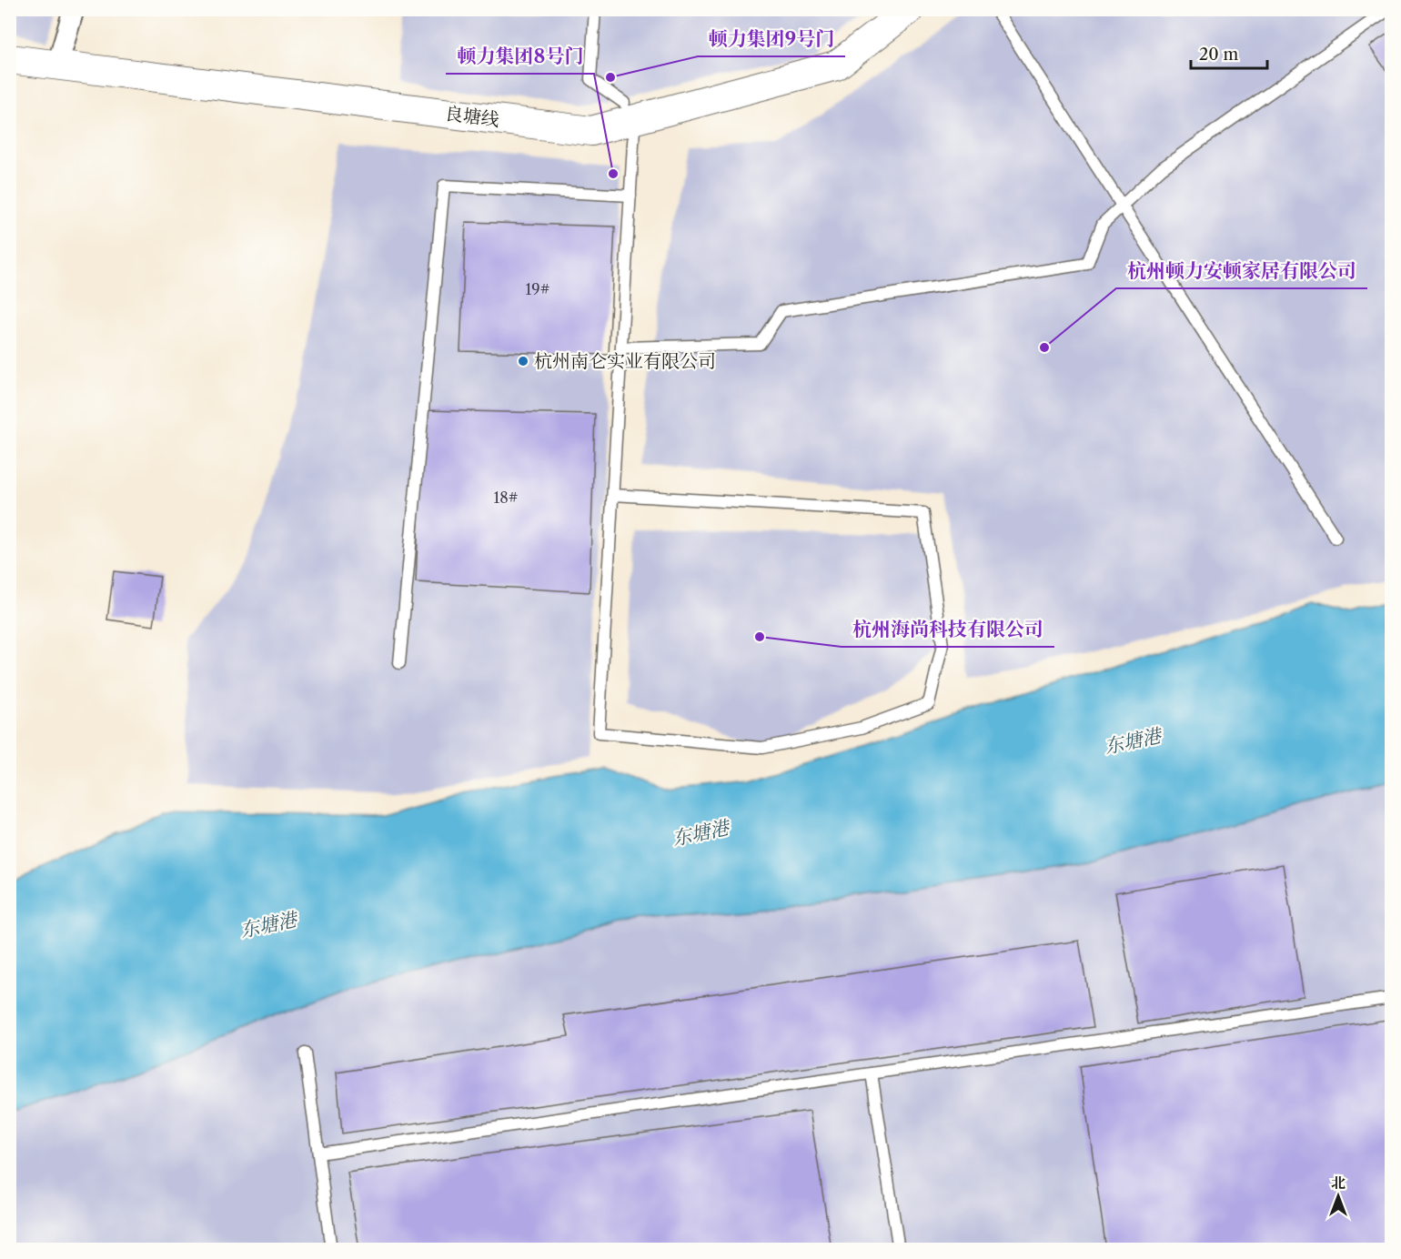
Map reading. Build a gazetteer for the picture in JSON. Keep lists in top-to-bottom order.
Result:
{
  "streets": {
    "main road": ["良塘线"]
  },
  "water": ["东塘港"],
  "places": [
    "顿力集团9号门",
    "顿力集团8号门",
    "杭州顿力安顿家居有限公司",
    "杭州南仑实业有限公司",
    "杭州海尚科技有限公司"
  ],
  "house_numbers": ["19#", "18#"],
  "scale_bar": "20 m",
  "north": "top"
}
